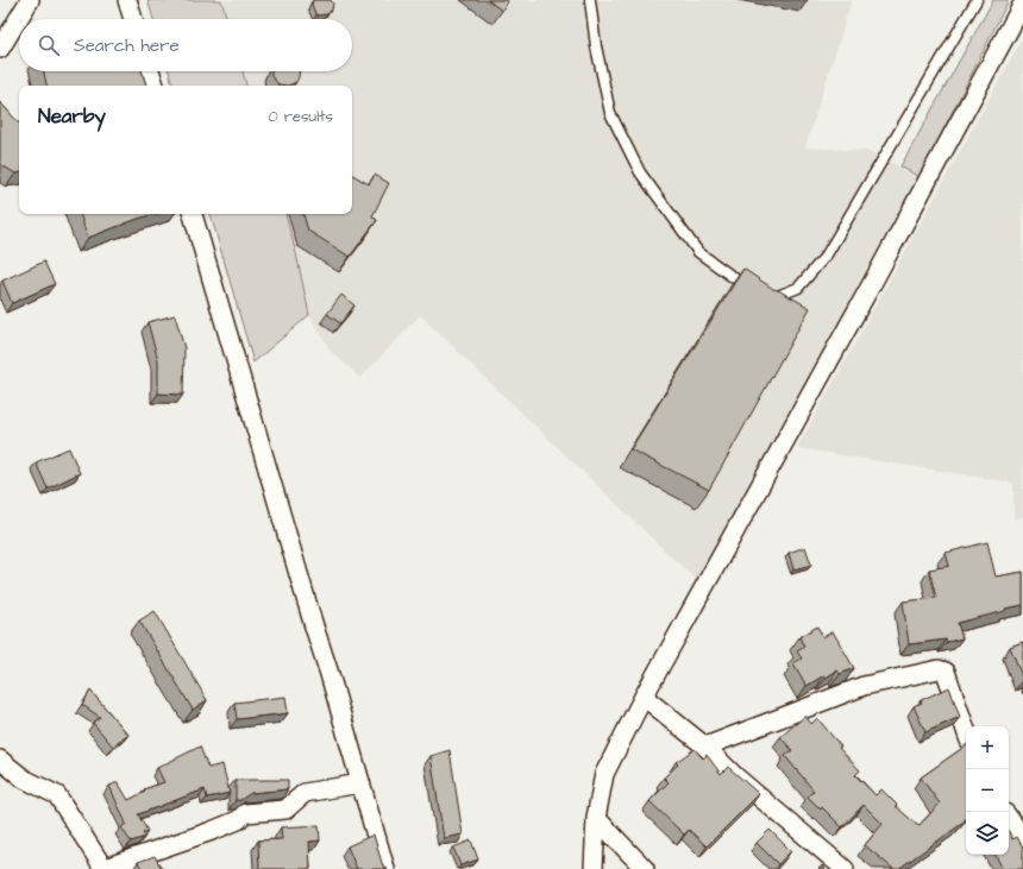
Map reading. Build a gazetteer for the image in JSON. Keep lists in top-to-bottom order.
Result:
{
  "page": {
    "search": "Search here",
    "heading": ["Nearby", "0 results"],
    "map_buttons": ["+", "−"]
  }
}
